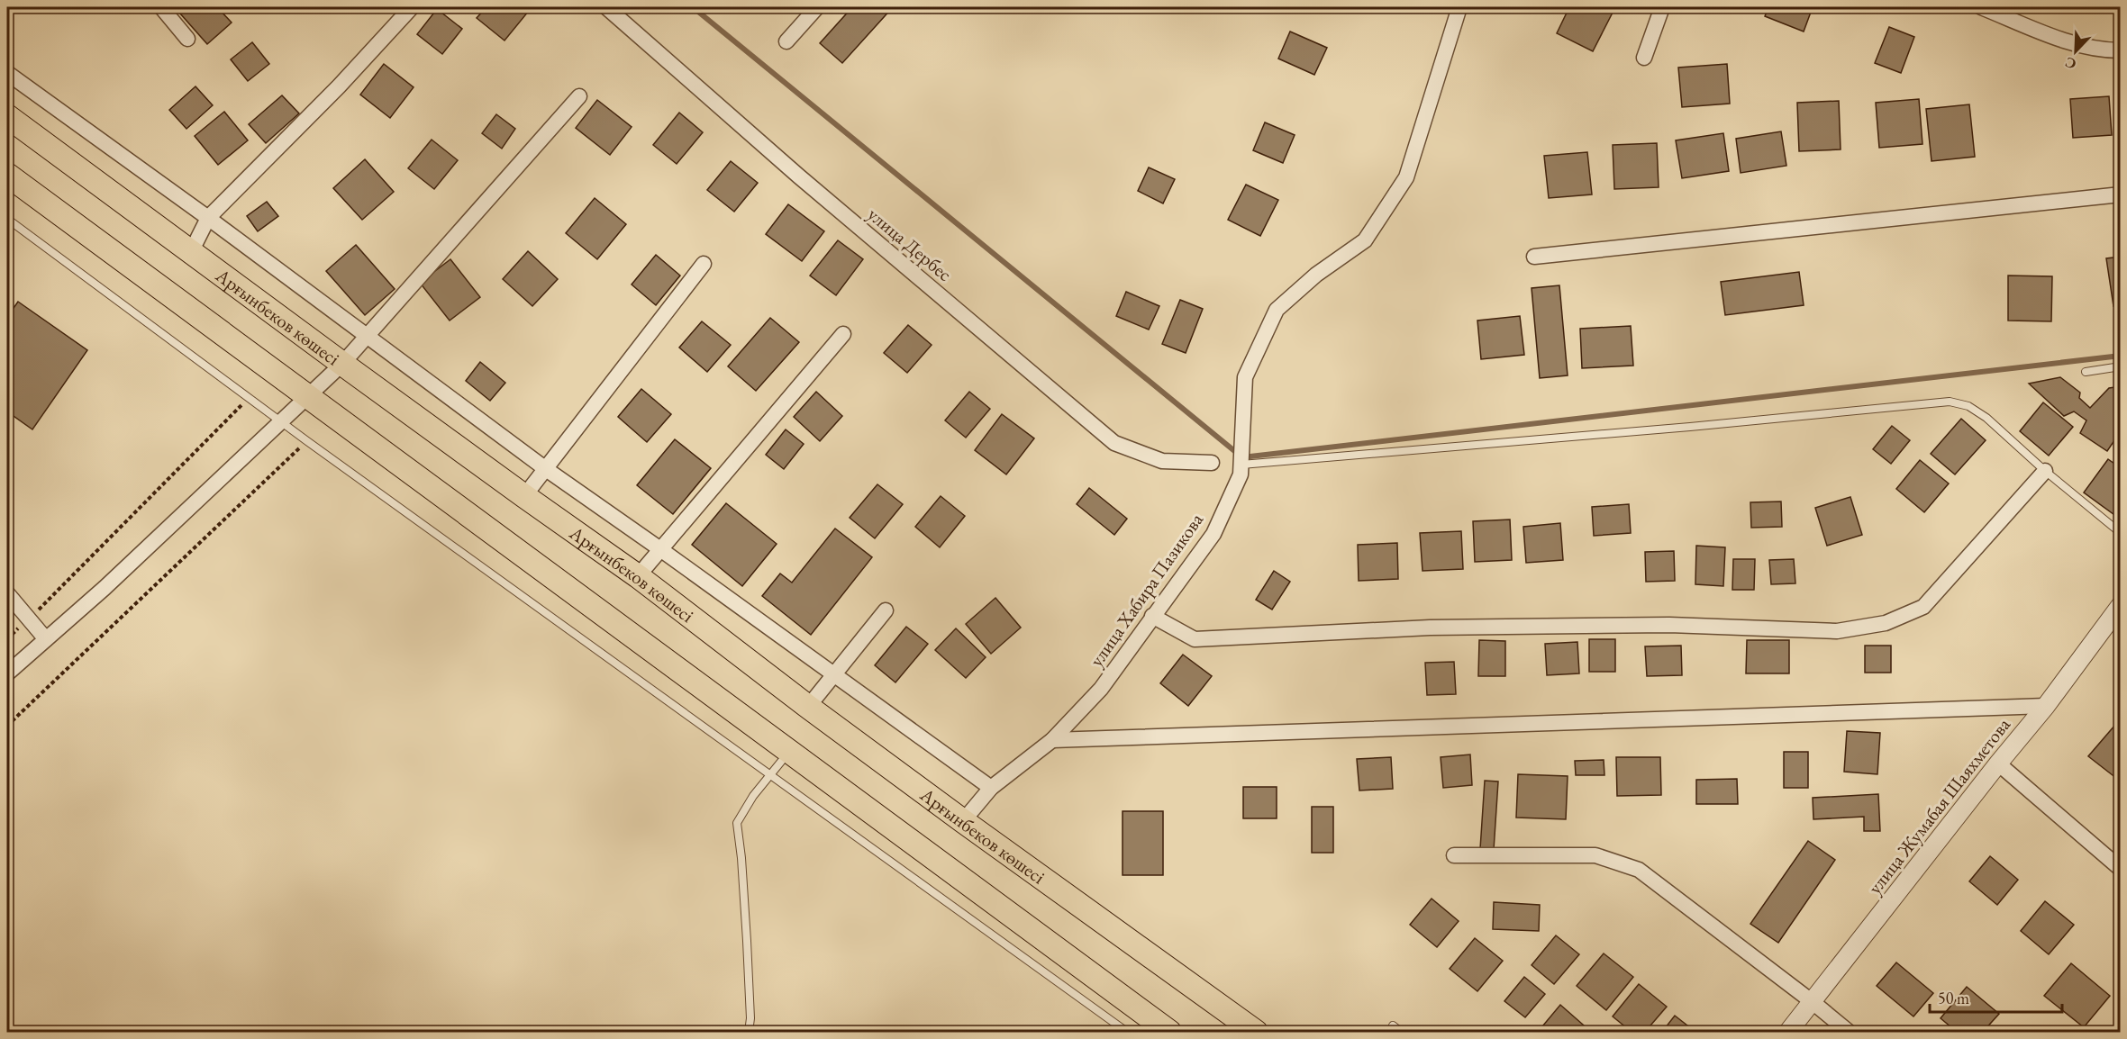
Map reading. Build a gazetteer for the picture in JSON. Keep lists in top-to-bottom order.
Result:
{
  "streets": {
    "main road": ["Арғынбеков көшесі"],
    "street": ["улица Дербес", "улица Хабира Пазикова", "улица Жумабая Шаяхметова"]
  },
  "crossings": [
    ["Арғынбеков көшесі", "улица Хабира Пазикова"]
  ],
  "scale_bar": "50 m",
  "north": "bottom left"
}
